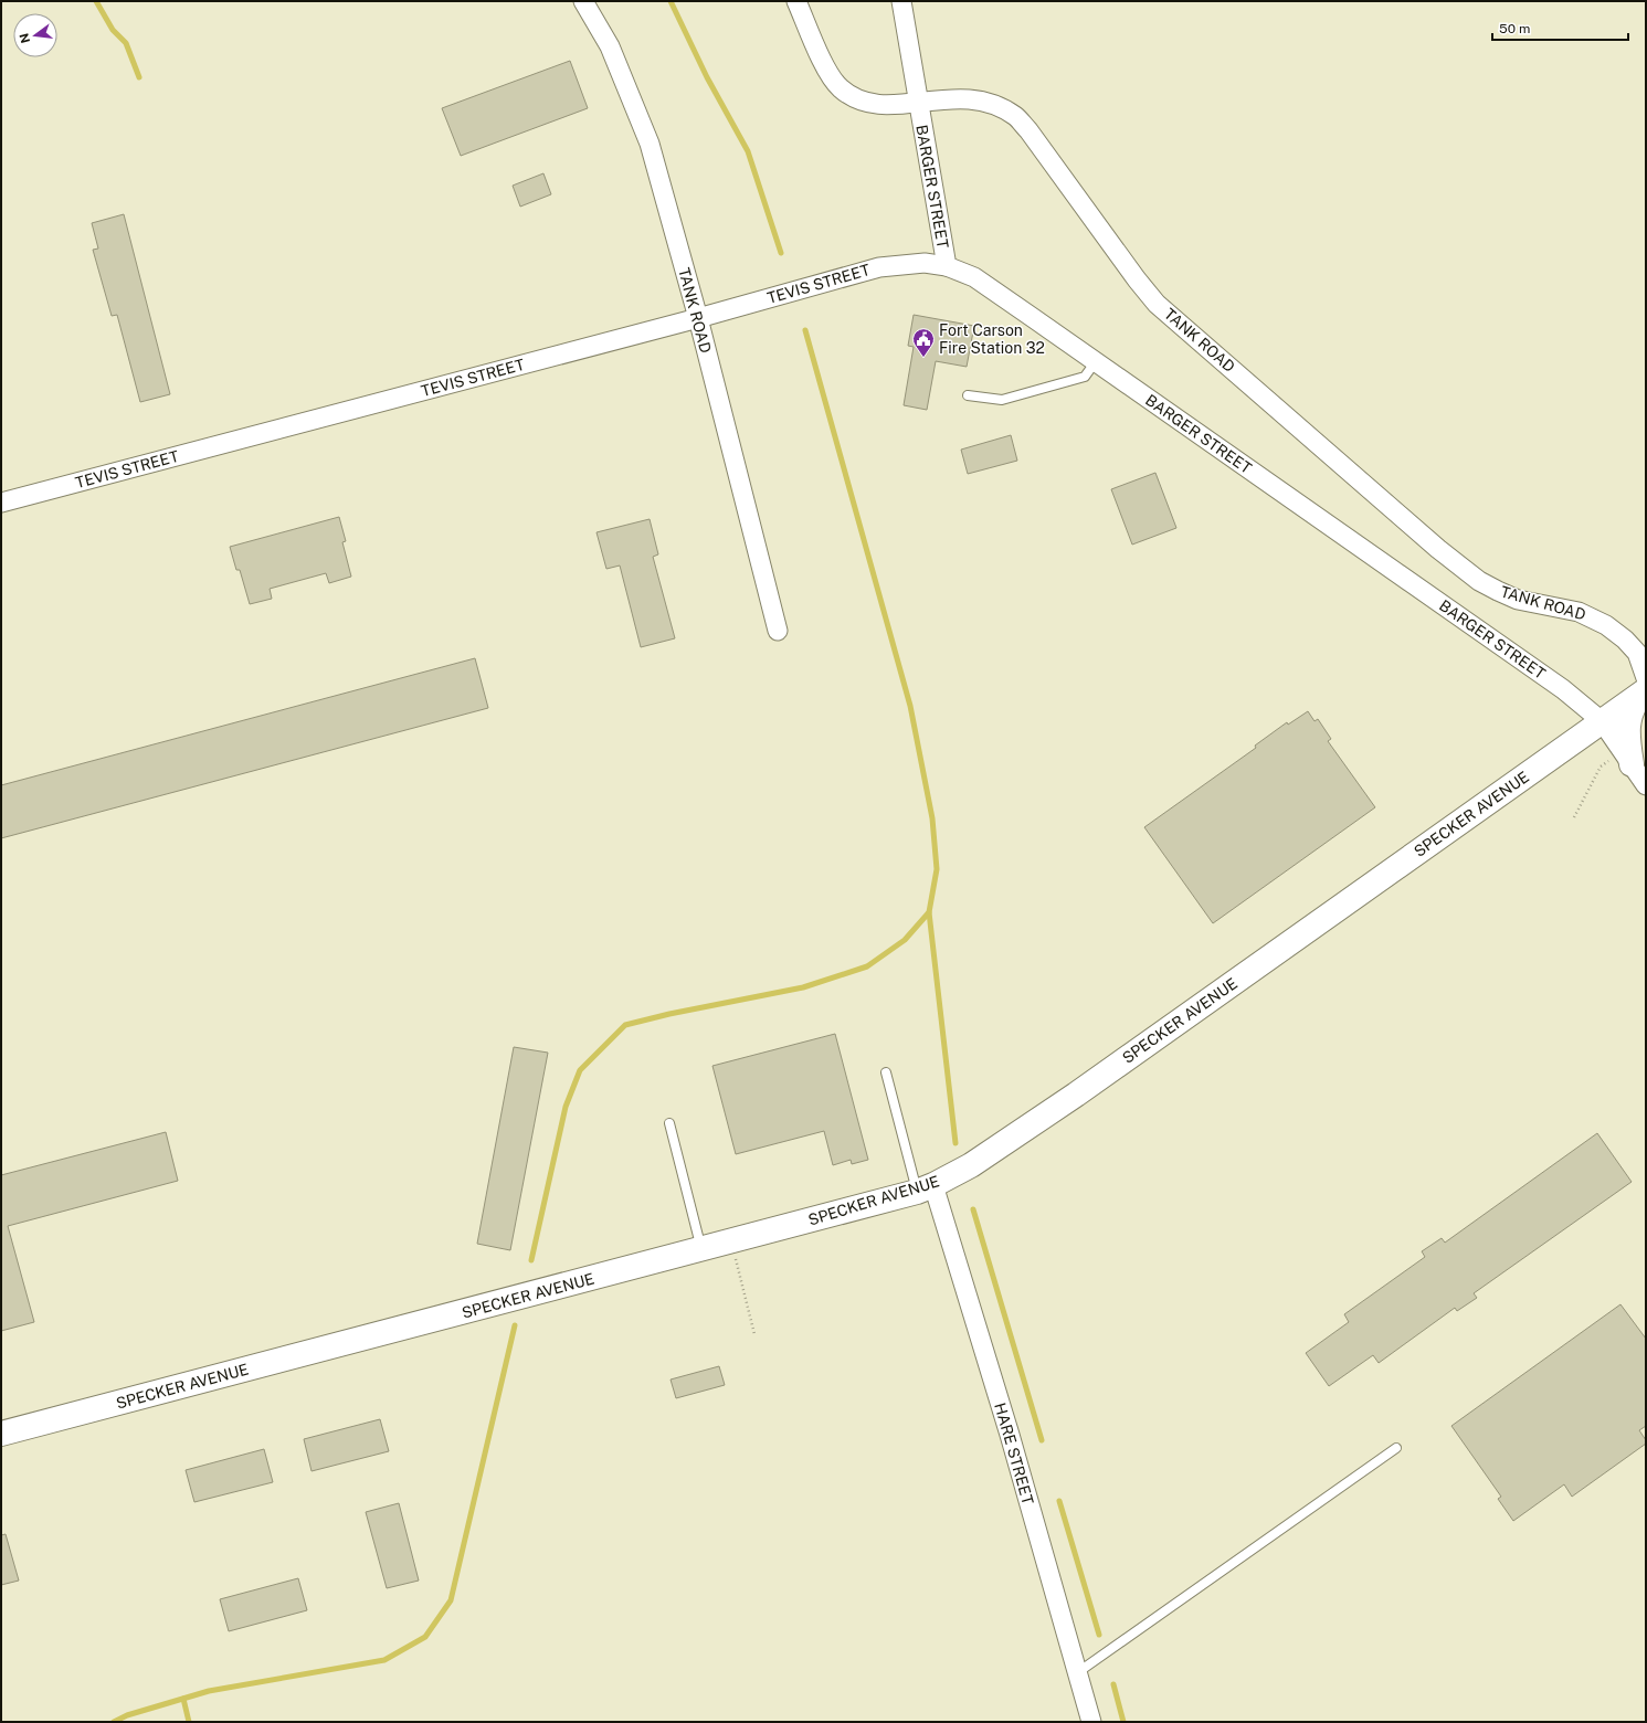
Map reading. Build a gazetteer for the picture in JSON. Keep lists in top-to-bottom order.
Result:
{
  "streets": {
    "street": [
      "BARGER STREET",
      "TEVIS STREET",
      "TANK ROAD",
      "SPECKER AVENUE",
      "HARE STREET"
    ]
  },
  "crossings": [
    ["BARGER STREET", "TEVIS STREET"],
    ["BARGER STREET", "TANK ROAD"],
    ["BARGER STREET", "SPECKER AVENUE"],
    ["TEVIS STREET", "TANK ROAD"],
    ["TANK ROAD", "SPECKER AVENUE"],
    ["SPECKER AVENUE", "HARE STREET"]
  ],
  "places": {
    "public building": ["Fort Carson Fire Station 32"]
  },
  "scale_bar": "50 m",
  "north": "left"
}
